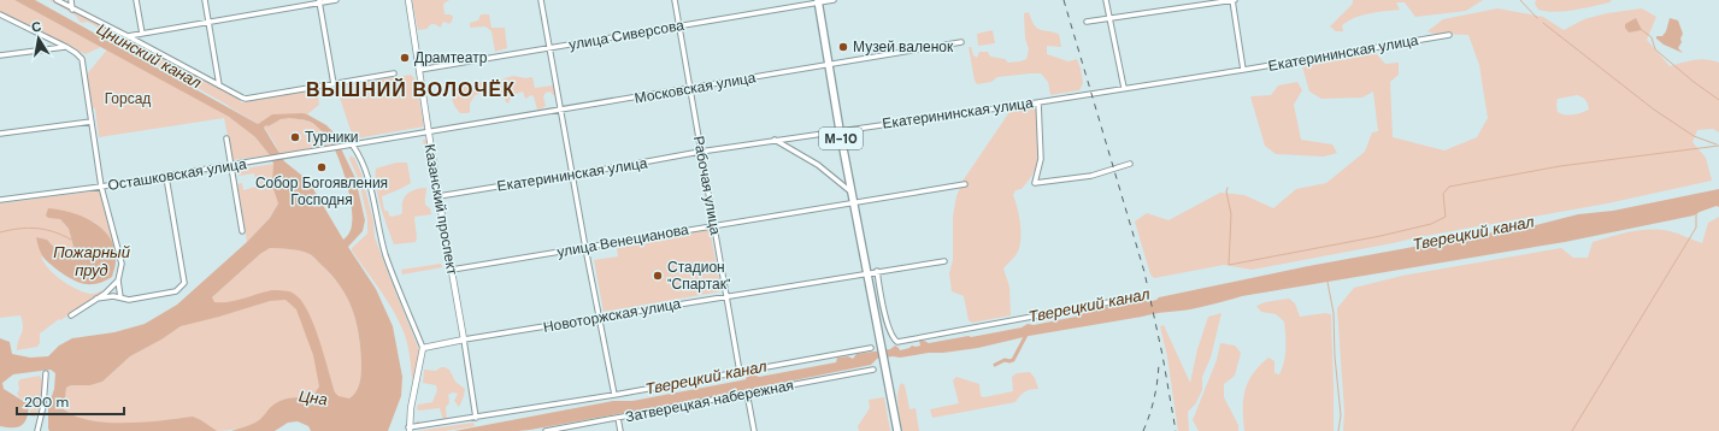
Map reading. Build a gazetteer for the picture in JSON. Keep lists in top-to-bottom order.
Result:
{
  "streets": {
    "highway": ["М-10"],
    "main road": ["Казанский проспект", "Новоторжская улица"],
    "street": [
      "улица Сиверсова",
      "Екатерининская улица",
      "Московская улица",
      "Осташковская улица",
      "Рабочая улица",
      "улица Венецианова",
      "Затверецкая набережная"
    ]
  },
  "crossings": [
    ["улица Сиверсова", "М-10"],
    ["улица Сиверсова", "Рабочая улица"],
    ["улица Сиверсова", "Казанский проспект"],
    ["Екатерининская улица", "М-10"],
    ["Екатерининская улица", "Рабочая улица"],
    ["Екатерининская улица", "Казанский проспект"],
    ["Московская улица", "М-10"],
    ["Московская улица", "Осташковская улица"],
    ["Московская улица", "Рабочая улица"],
    ["Московская улица", "Казанский проспект"],
    ["М-10", "улица Венецианова"],
    ["М-10", "Новоторжская улица"],
    ["Рабочая улица", "улица Венецианова"],
    ["Рабочая улица", "Новоторжская улица"],
    ["Казанский проспект", "улица Венецианова"],
    ["Казанский проспект", "Новоторжская улица"]
  ],
  "districts": ["ВЫШНИЙ ВОЛОЧЁК"],
  "water": [
    "Цнинский канал",
    "Тверецкий канал",
    "Пожарный пруд",
    "Цна"
  ],
  "parks": ["Горсад"],
  "places": [
    "Музей валенок",
    "Драмтеатр",
    "Турники",
    "Собор Богоявления Господня",
    "Стадион \"Спартак\""
  ],
  "scale_bar": "200 m",
  "north": "top"
}
